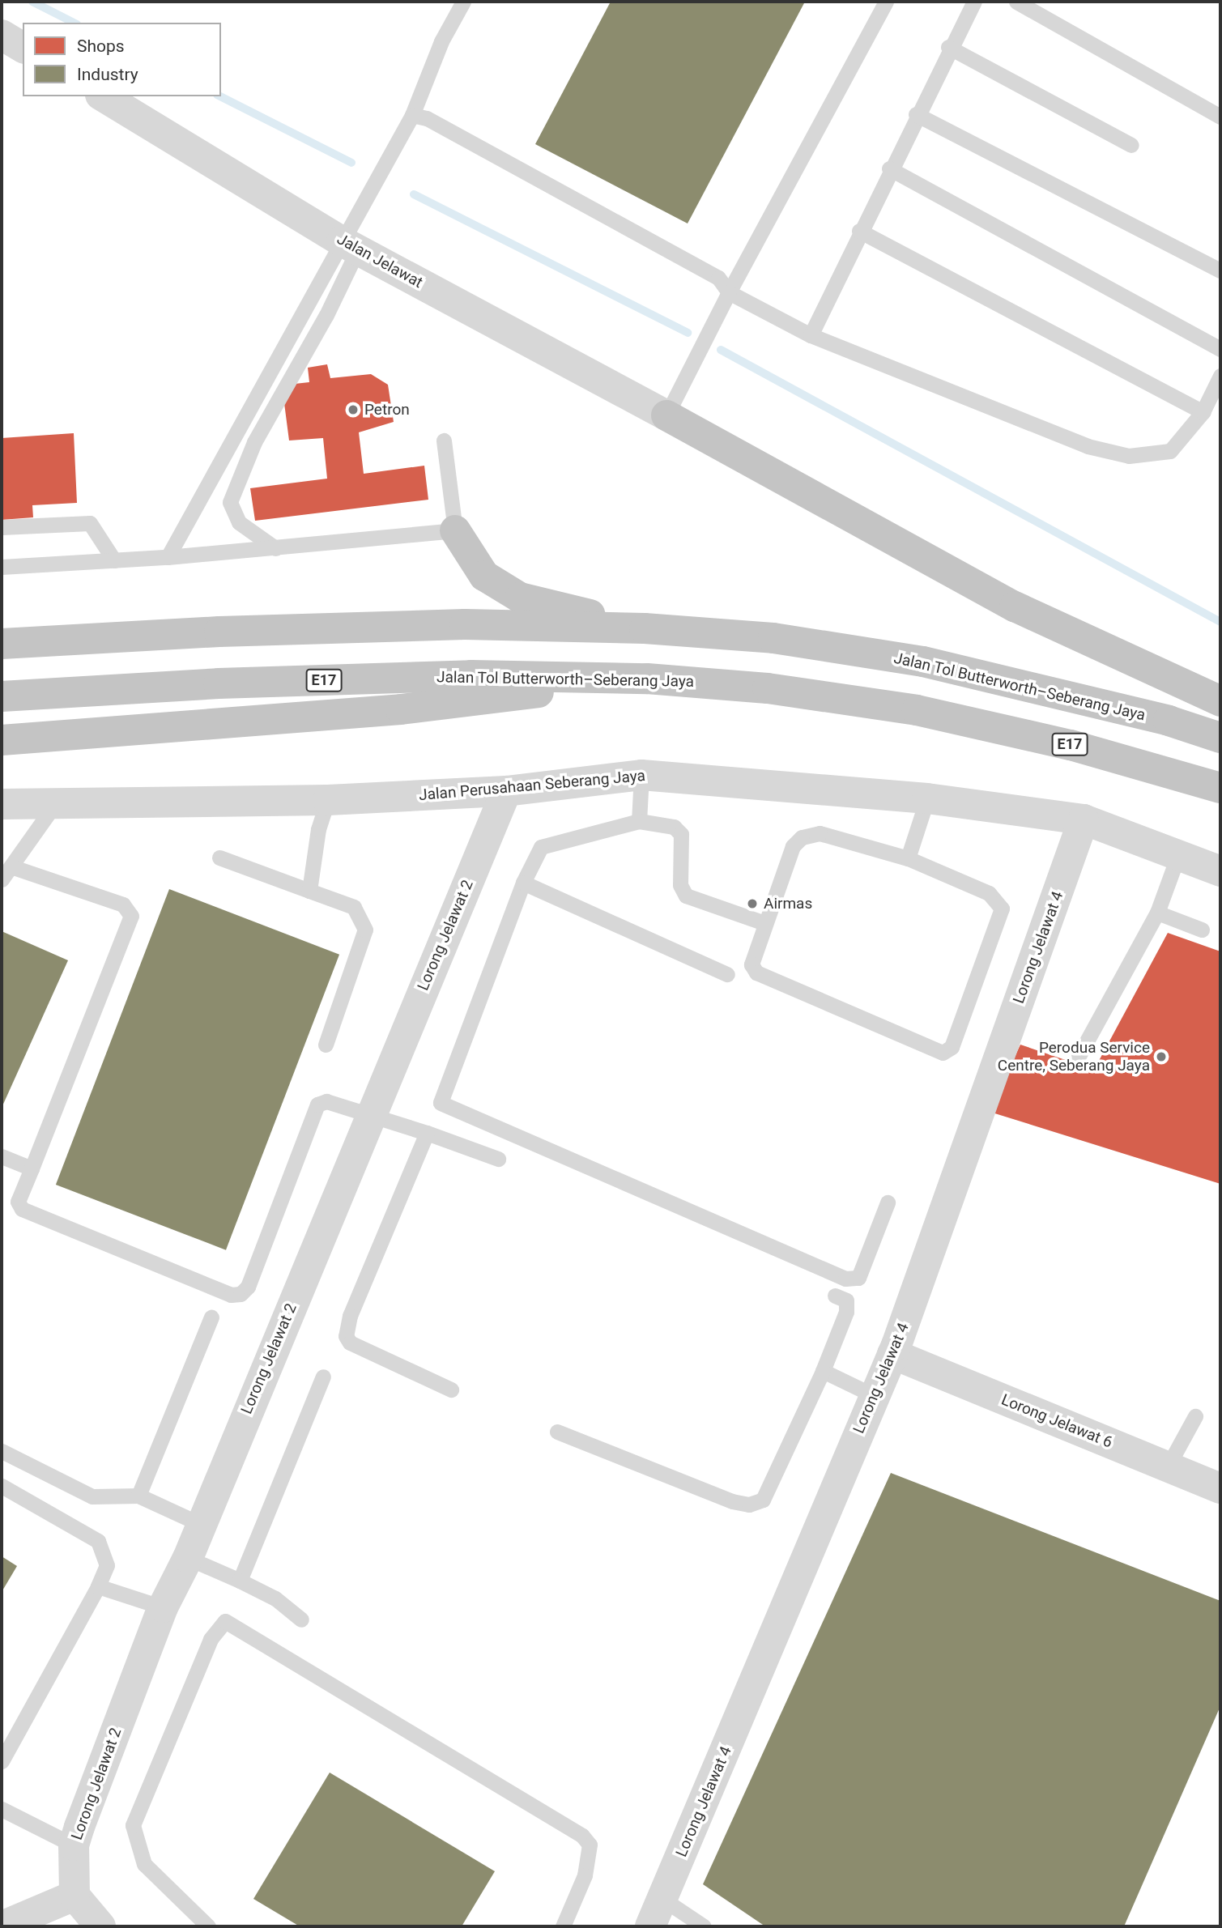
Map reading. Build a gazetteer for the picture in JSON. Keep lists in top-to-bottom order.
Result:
{
  "streets": {
    "highway": ["Jalan Tol Butterworth–Seberang Jaya", "E17"],
    "street": [
      "Jalan Jelawat",
      "Jalan Perusahaan Seberang Jaya",
      "Lorong Jelawat 2",
      "Lorong Jelawat 4",
      "Lorong Jelawat 6"
    ]
  },
  "crossings": [
    ["Jalan Perusahaan Seberang Jaya", "Lorong Jelawat 2"],
    ["Jalan Perusahaan Seberang Jaya", "Lorong Jelawat 4"],
    ["Lorong Jelawat 4", "Lorong Jelawat 6"]
  ],
  "places": ["Petron", "Airmas", "Perodua Service Centre, Seberang Jaya"],
  "legend": ["Shops", "Industry"]
}
